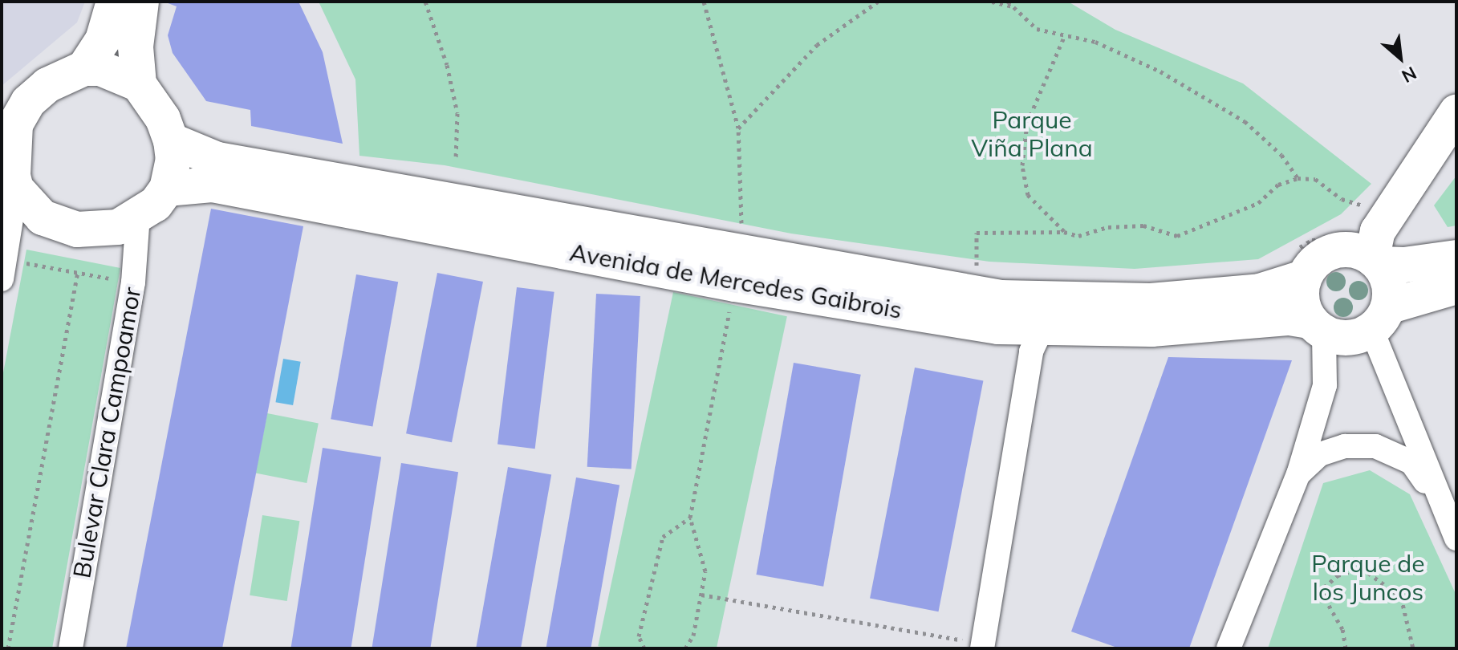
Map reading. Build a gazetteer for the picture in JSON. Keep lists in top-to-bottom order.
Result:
{
  "streets": {
    "street": ["Avenida de Mercedes Gaibrois", "Bulevar Clara Campoamor"]
  },
  "crossings": [
    ["Avenida de Mercedes Gaibrois", "Bulevar Clara Campoamor"]
  ],
  "parks": ["Parque Viña Plana", "Parque de los Juncos"],
  "north": "bottom right"
}
